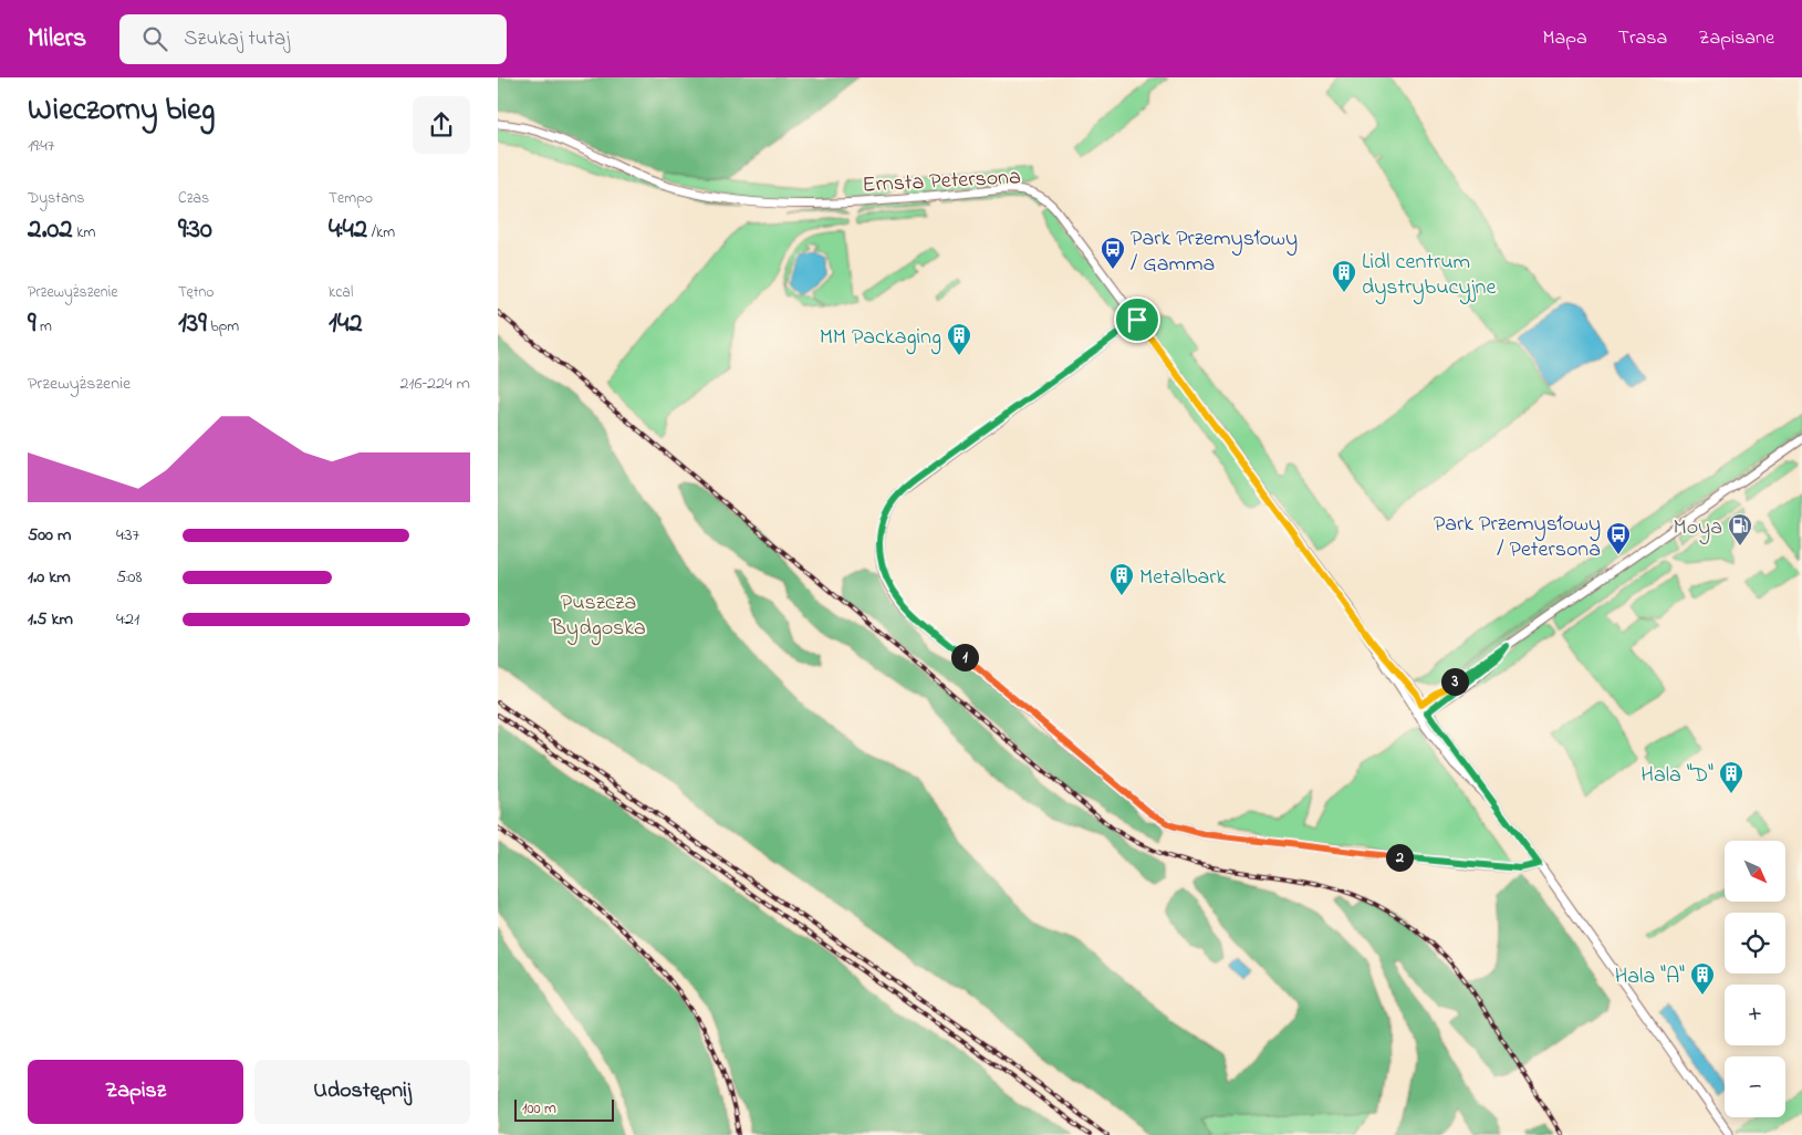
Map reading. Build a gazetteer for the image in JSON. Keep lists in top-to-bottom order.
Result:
{
  "streets": {
    "street": ["Ernsta Petersona"]
  },
  "parks": ["Puszcza Bydgoska"],
  "places": {
    "bus stop": ["Park Przemysłowy / Gamma", "Park Przemysłowy / Petersona"],
    "building": [
      "Lidl centrum dystrybucyjne",
      "MM Packaging",
      "Metalbark",
      "Hala \"D\"",
      "Hala \"A\""
    ],
    "fuel station": ["Moya"]
  },
  "scale_bar": "100 m",
  "north": "bottom right",
  "page": {
    "header": "Milers",
    "search": "Szukaj tutaj",
    "nav": ["Mapa", "Trasa", "Zapisane"],
    "heading": ["Wieczorny bieg", "19:47"],
    "stats": [
      ["Dystans", "2.02 km"],
      ["Czas", "9:30"],
      ["Tempo", "4:42 /km"],
      ["Przewyższenie", "9 m"],
      ["Tętno", "139 bpm"],
      ["kcal", "142"]
    ],
    "chart": ["Przewyższenie", "216–224 m"],
    "list": [
      {
        "name": "500 m",
        "note": "4:37"
      },
      {
        "name": "1.0 km",
        "note": "5:08"
      },
      {
        "name": "1.5 km",
        "note": "4:21"
      }
    ],
    "pins": ["1", "3", "2"],
    "map_buttons": ["+", "−"],
    "buttons": ["Zapisz", "Udostępnij"],
    "scale": "100 m"
  }
}
